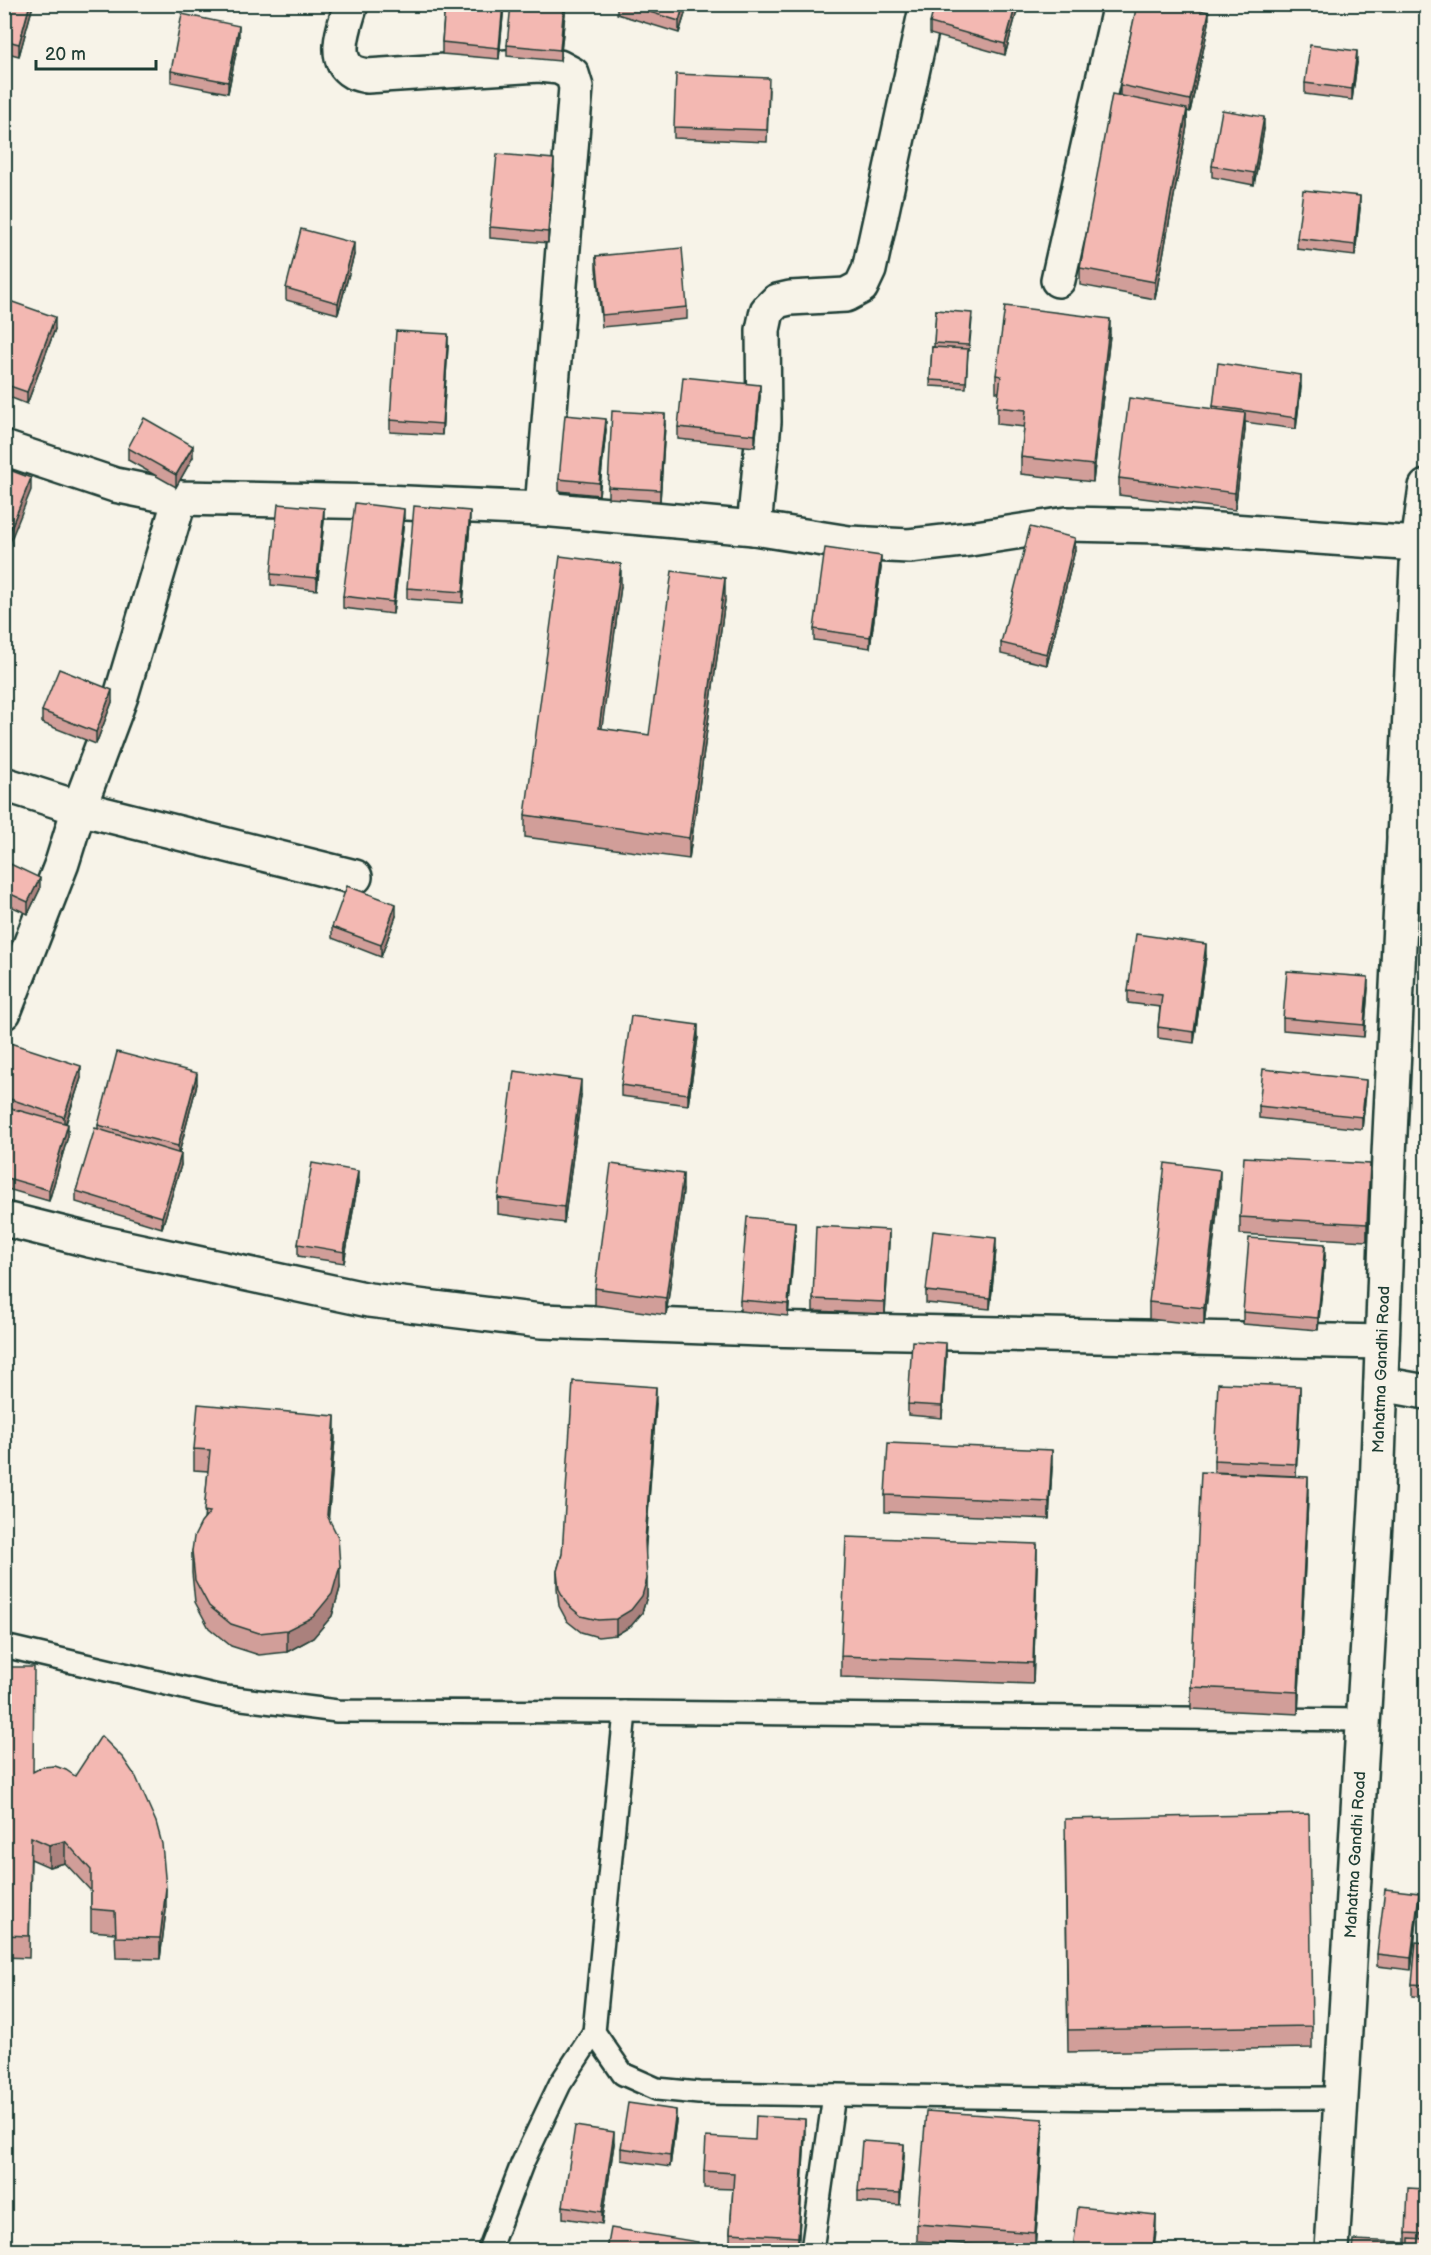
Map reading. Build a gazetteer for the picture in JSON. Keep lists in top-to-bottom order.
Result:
{
  "streets": {
    "street": ["Mahatma Gandhi Road"]
  },
  "scale_bar": "20 m"
}
